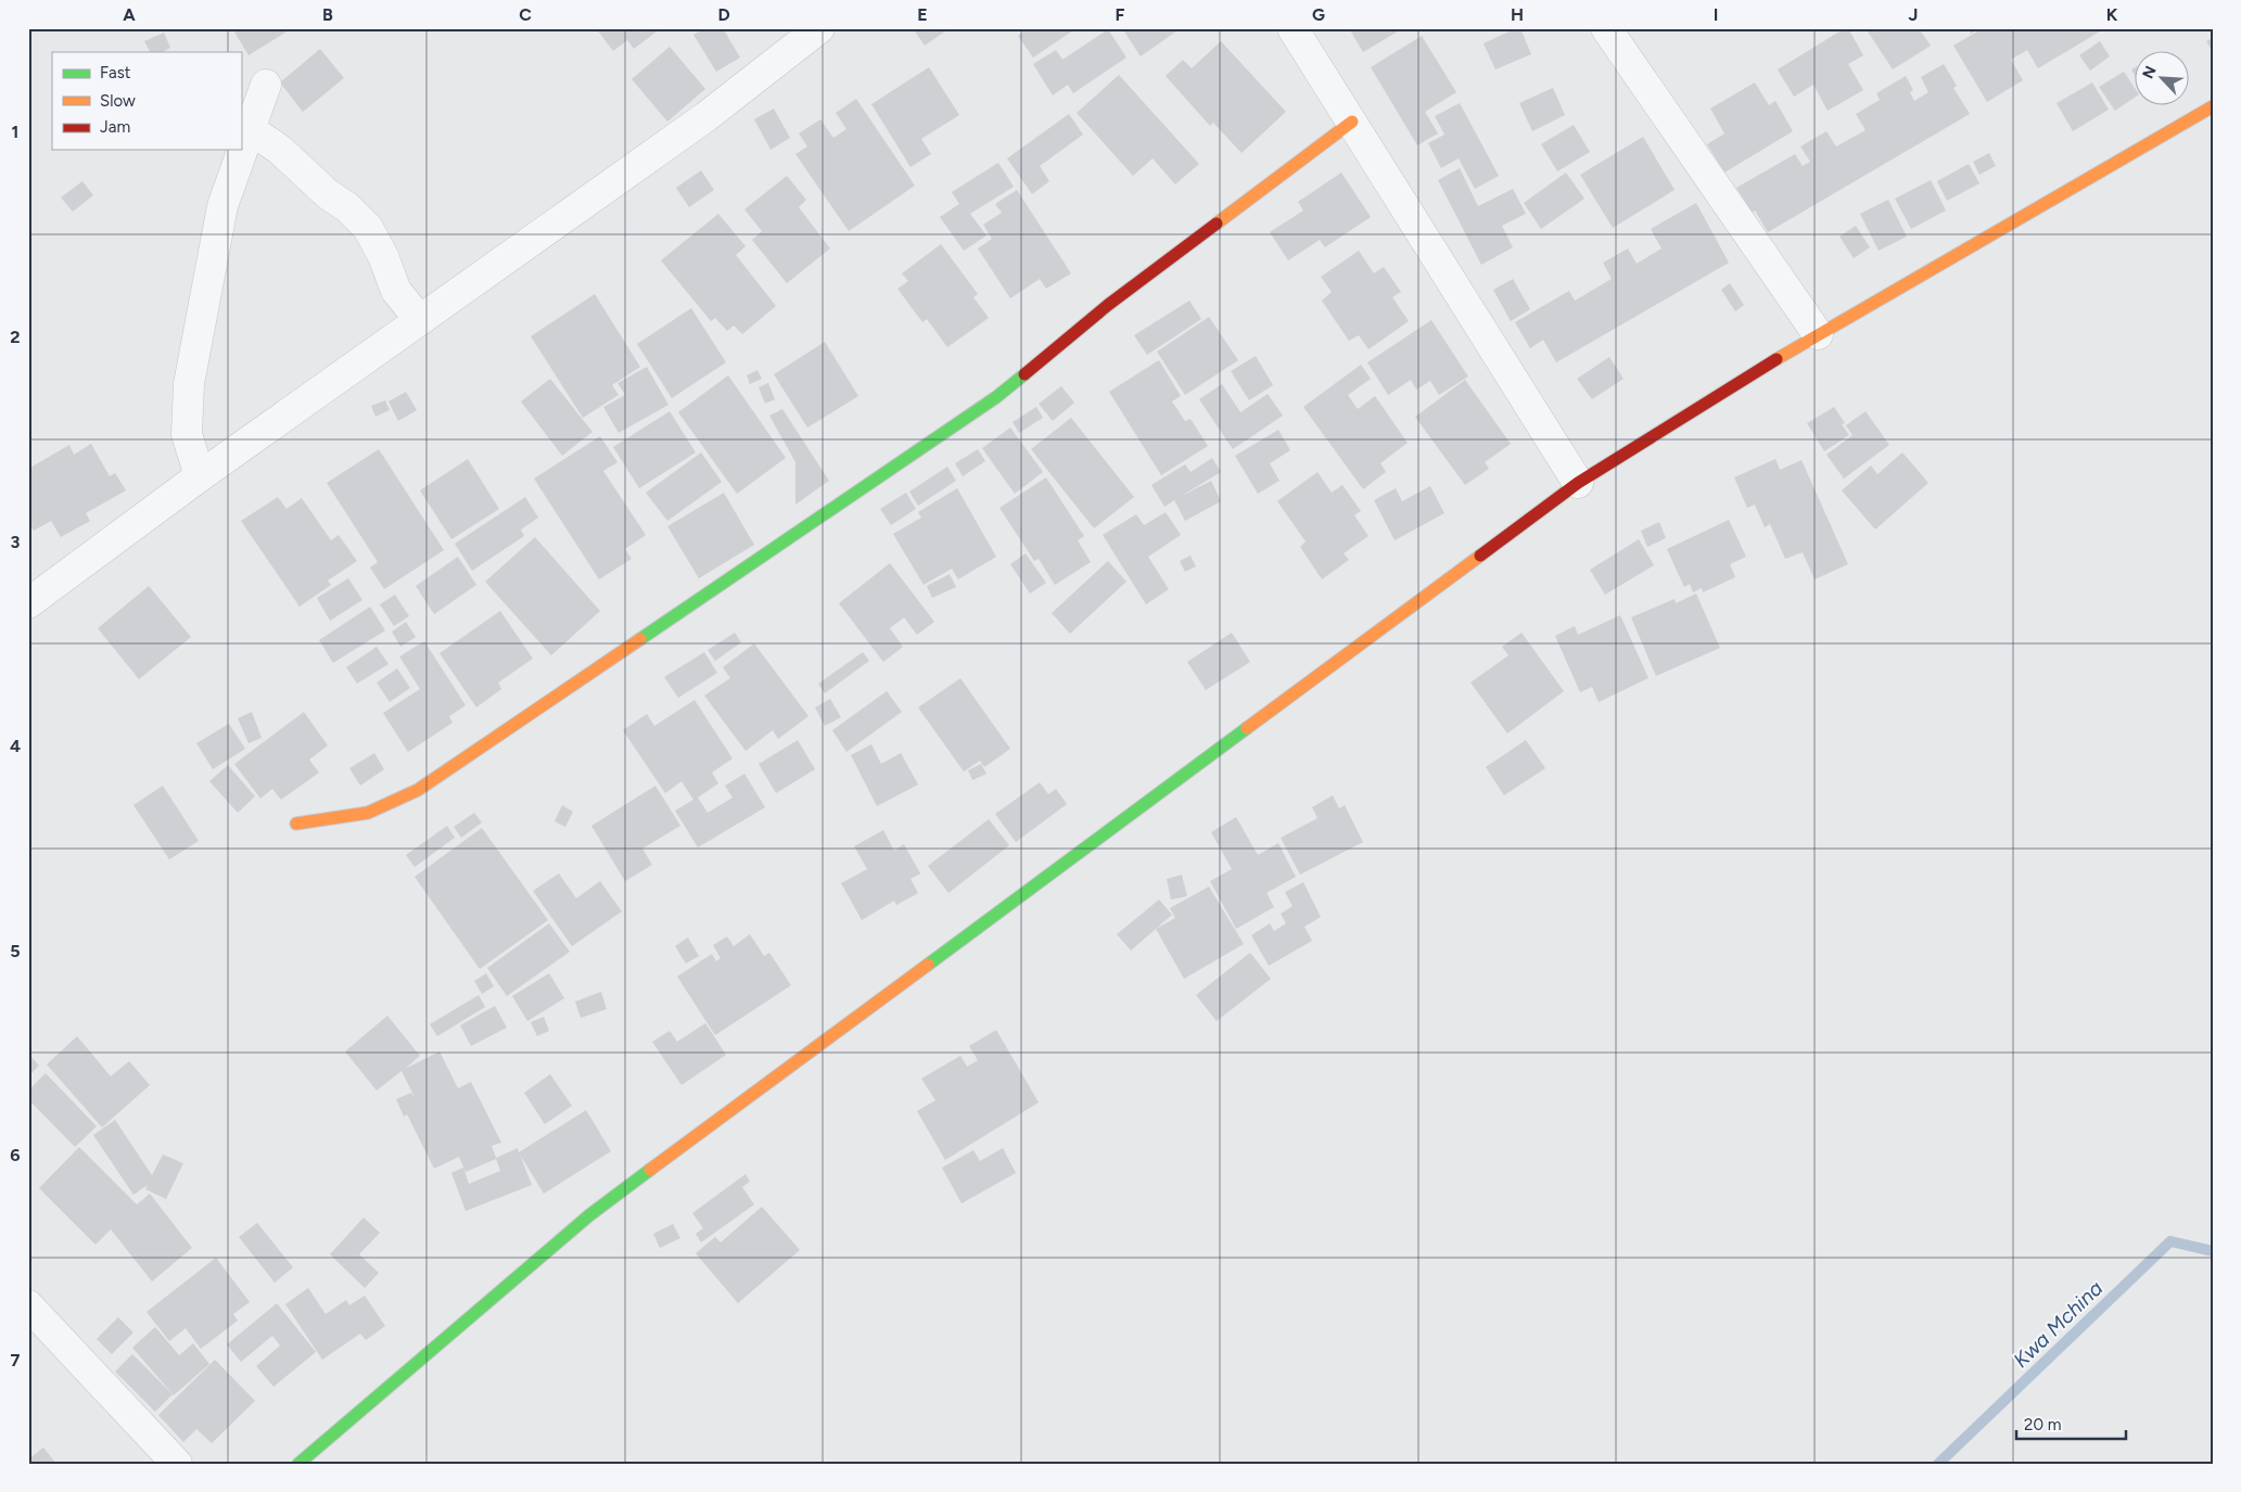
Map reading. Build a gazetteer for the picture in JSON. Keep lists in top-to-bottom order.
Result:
{
  "water": ["Kwa Mchina"],
  "legend": ["Fast", "Slow", "Jam"],
  "scale_bar": "20 m",
  "north": "top left",
  "grid": {
    "columns": [
      "A",
      "B",
      "C",
      "D",
      "E",
      "F",
      "G",
      "H",
      "I",
      "J",
      "K"
    ],
    "rows": [
      "1",
      "2",
      "3",
      "4",
      "5",
      "6",
      "7"
    ]
  }
}
